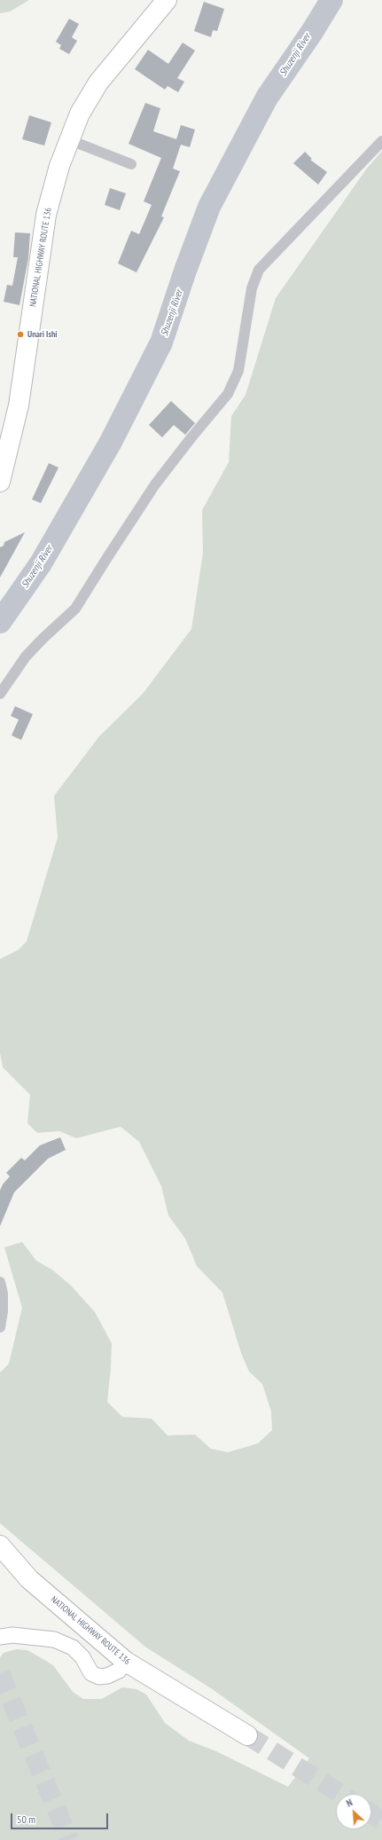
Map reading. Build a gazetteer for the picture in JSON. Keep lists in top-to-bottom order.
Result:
{
  "streets": {
    "highway": ["NATIONAL HIGHWAY ROUTE 136"]
  },
  "water": ["Shuzenji River"],
  "places": ["Unari Ishi"],
  "scale_bar": "50 m",
  "north": "top left"
}
